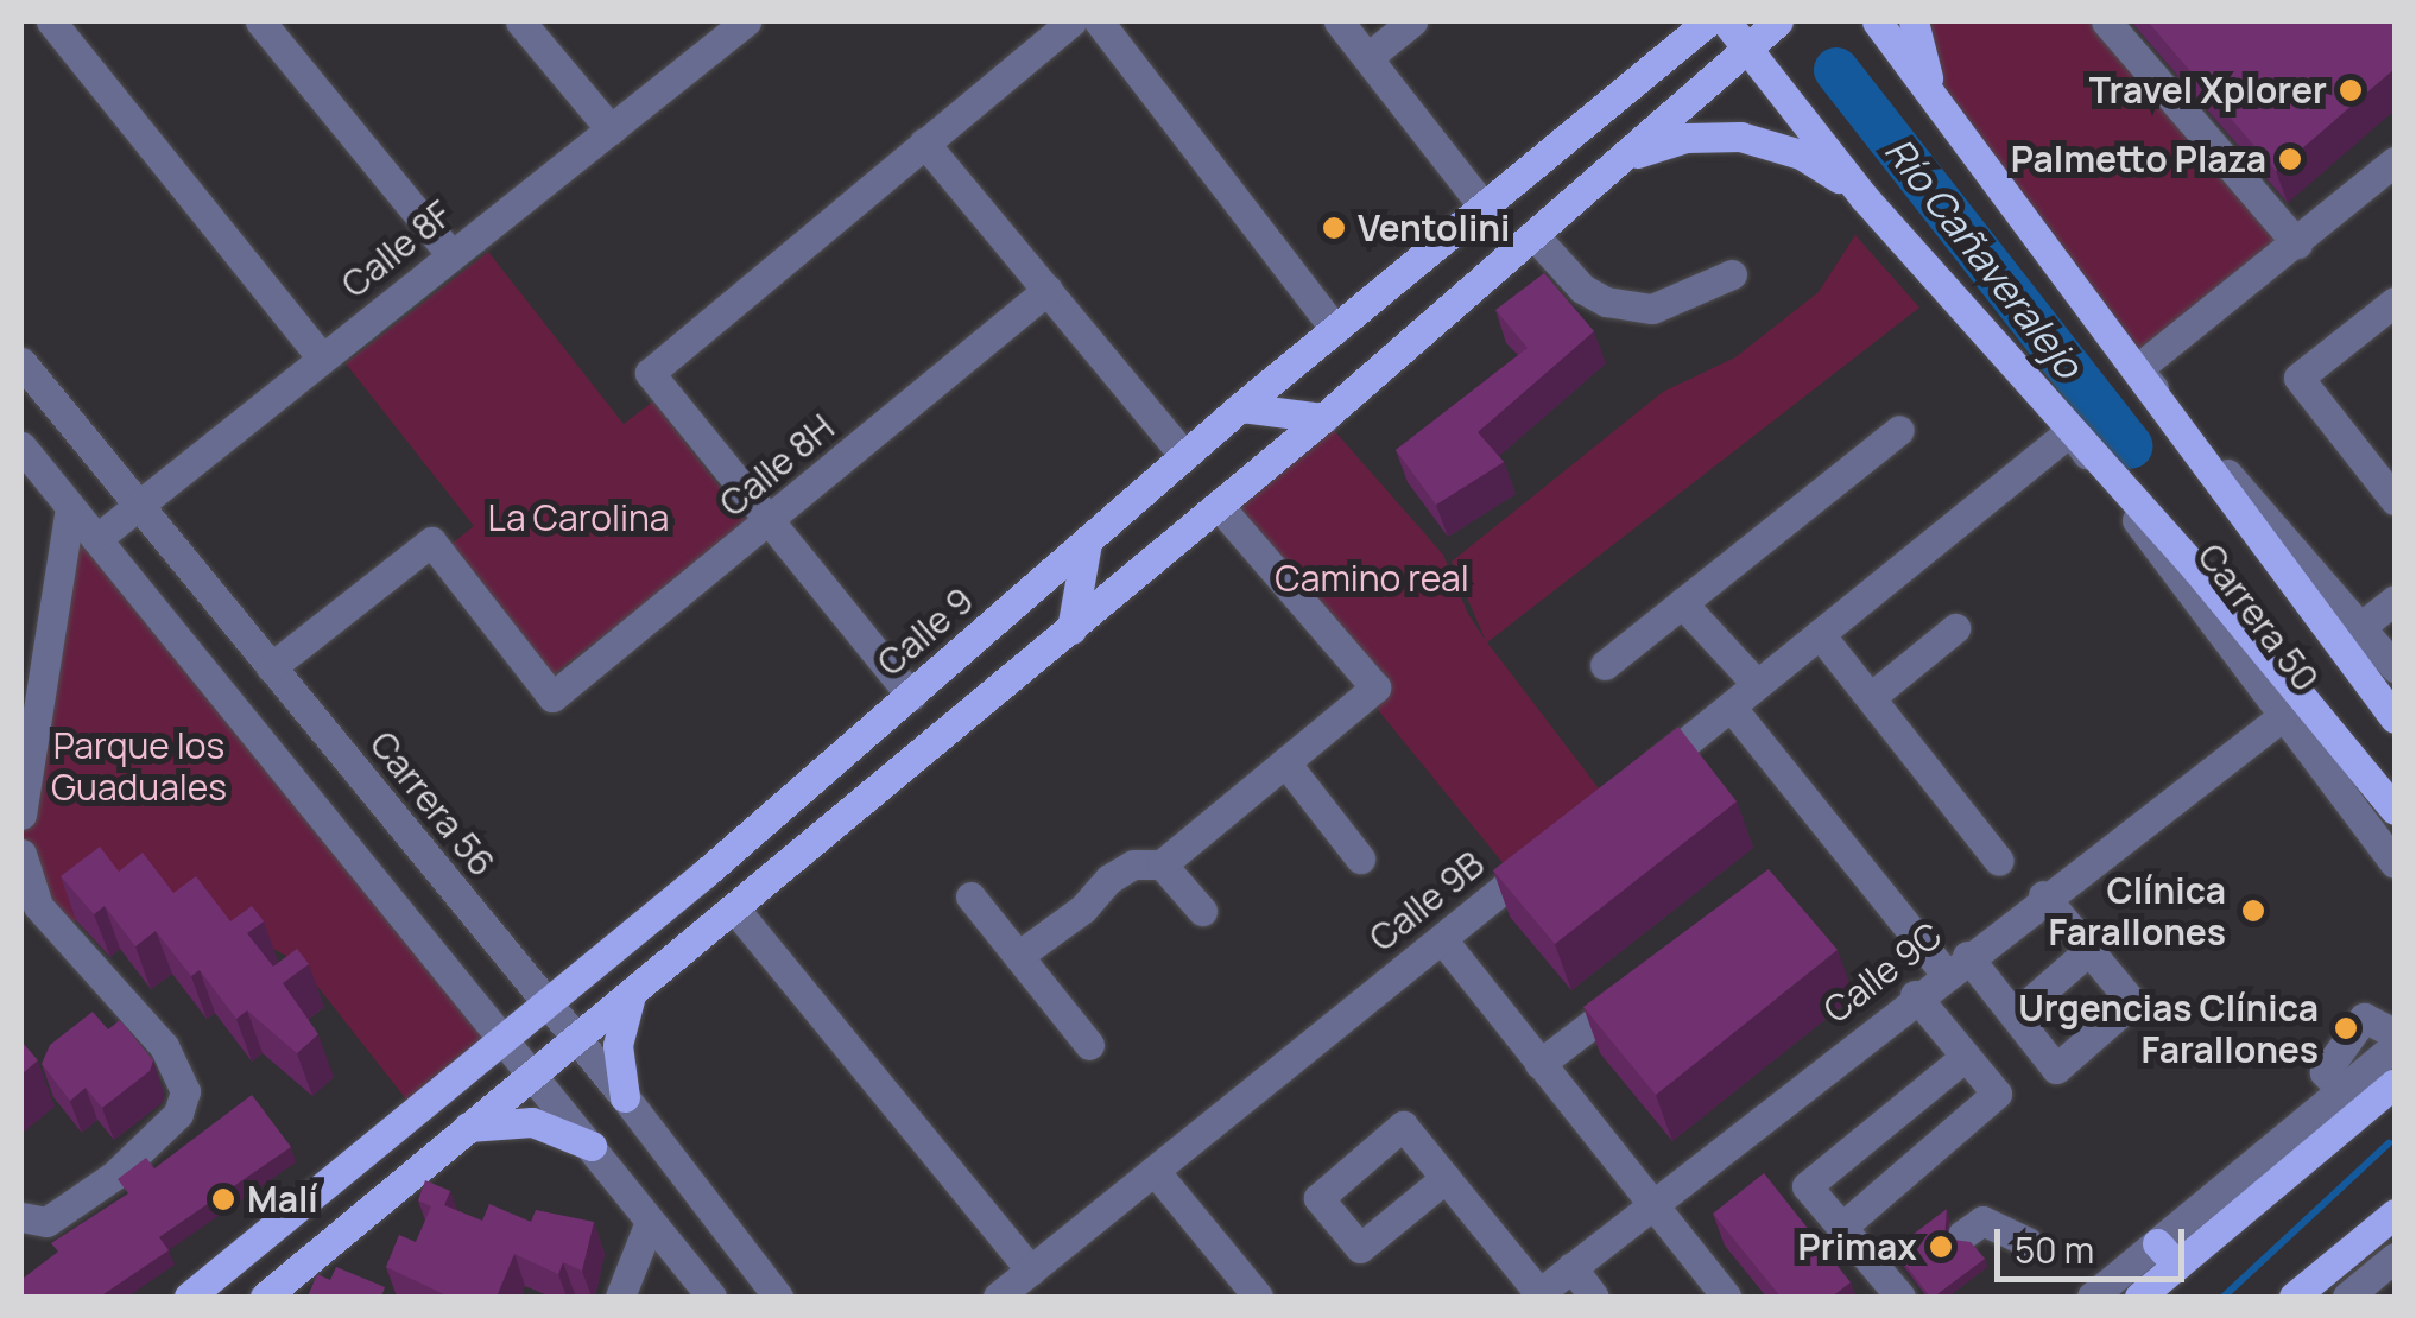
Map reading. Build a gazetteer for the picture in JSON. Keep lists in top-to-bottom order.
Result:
{
  "streets": {
    "main road": ["Carrera 50", "Calle 9"],
    "street": [
      "Calle 8F",
      "Calle 8H",
      "Carrera 56",
      "Calle 9B",
      "Calle 9C"
    ]
  },
  "crossings": [
    ["Calle 8F", "Carrera 56"],
    ["Calle 8H", "Carrera 56"],
    ["Carrera 50", "Calle 9C"],
    ["Calle 9", "Carrera 56"]
  ],
  "water": ["Río Cañaveralejo"],
  "parks": ["La Carolina", "Camino real", "Parque los Guaduales"],
  "places": [
    "Travel Xplorer",
    "Palmetto Plaza",
    "Ventolini",
    "Clínica Farallones",
    "Urgencias Clínica Farallones",
    "Malí",
    "Primax"
  ],
  "scale_bar": "50 m"
}
